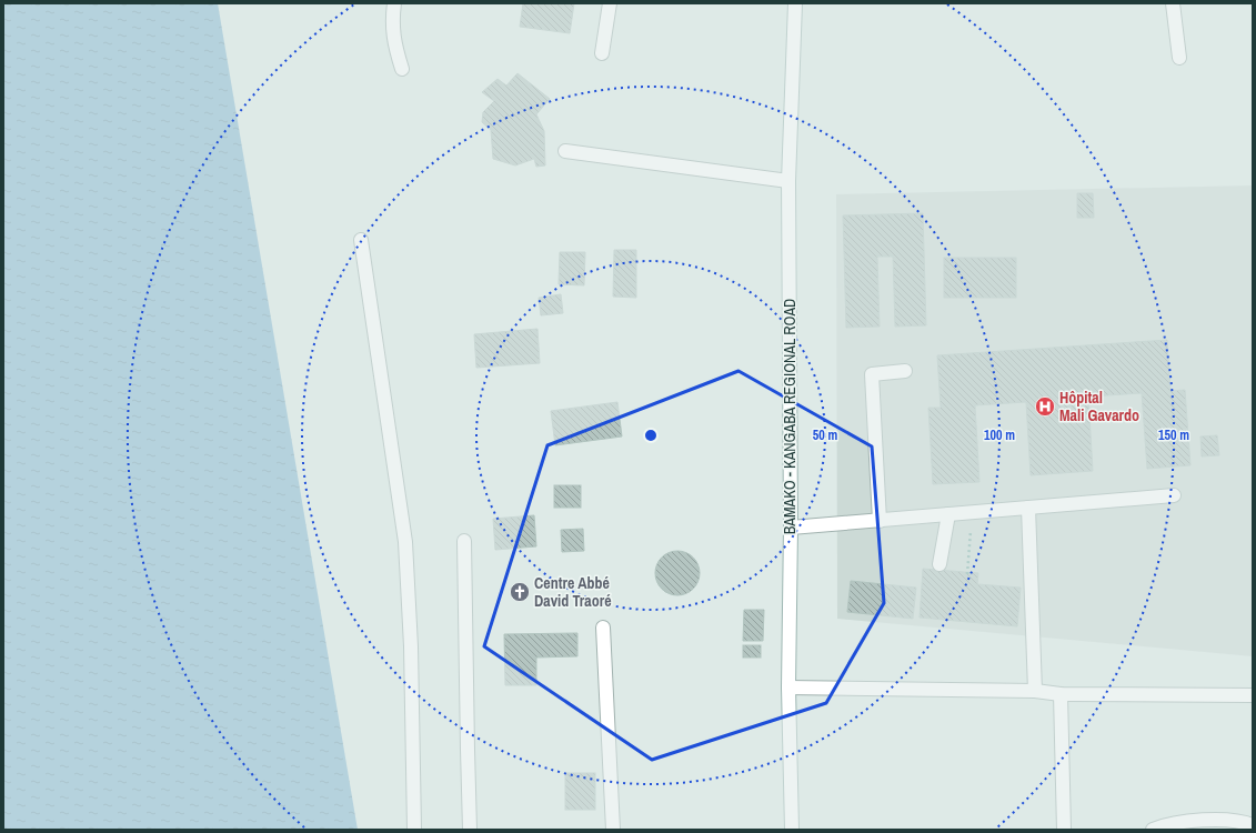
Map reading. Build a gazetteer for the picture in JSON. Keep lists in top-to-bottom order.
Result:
{
  "streets": {
    "street": ["BAMAKO - KANGABA REGIONAL ROAD"]
  },
  "places": {
    "hospital": ["Hôpital Mali Gavardo"],
    "church": ["Centre Abbé David Traoré"]
  },
  "rings": ["50 m", "100 m", "150 m"]
}
